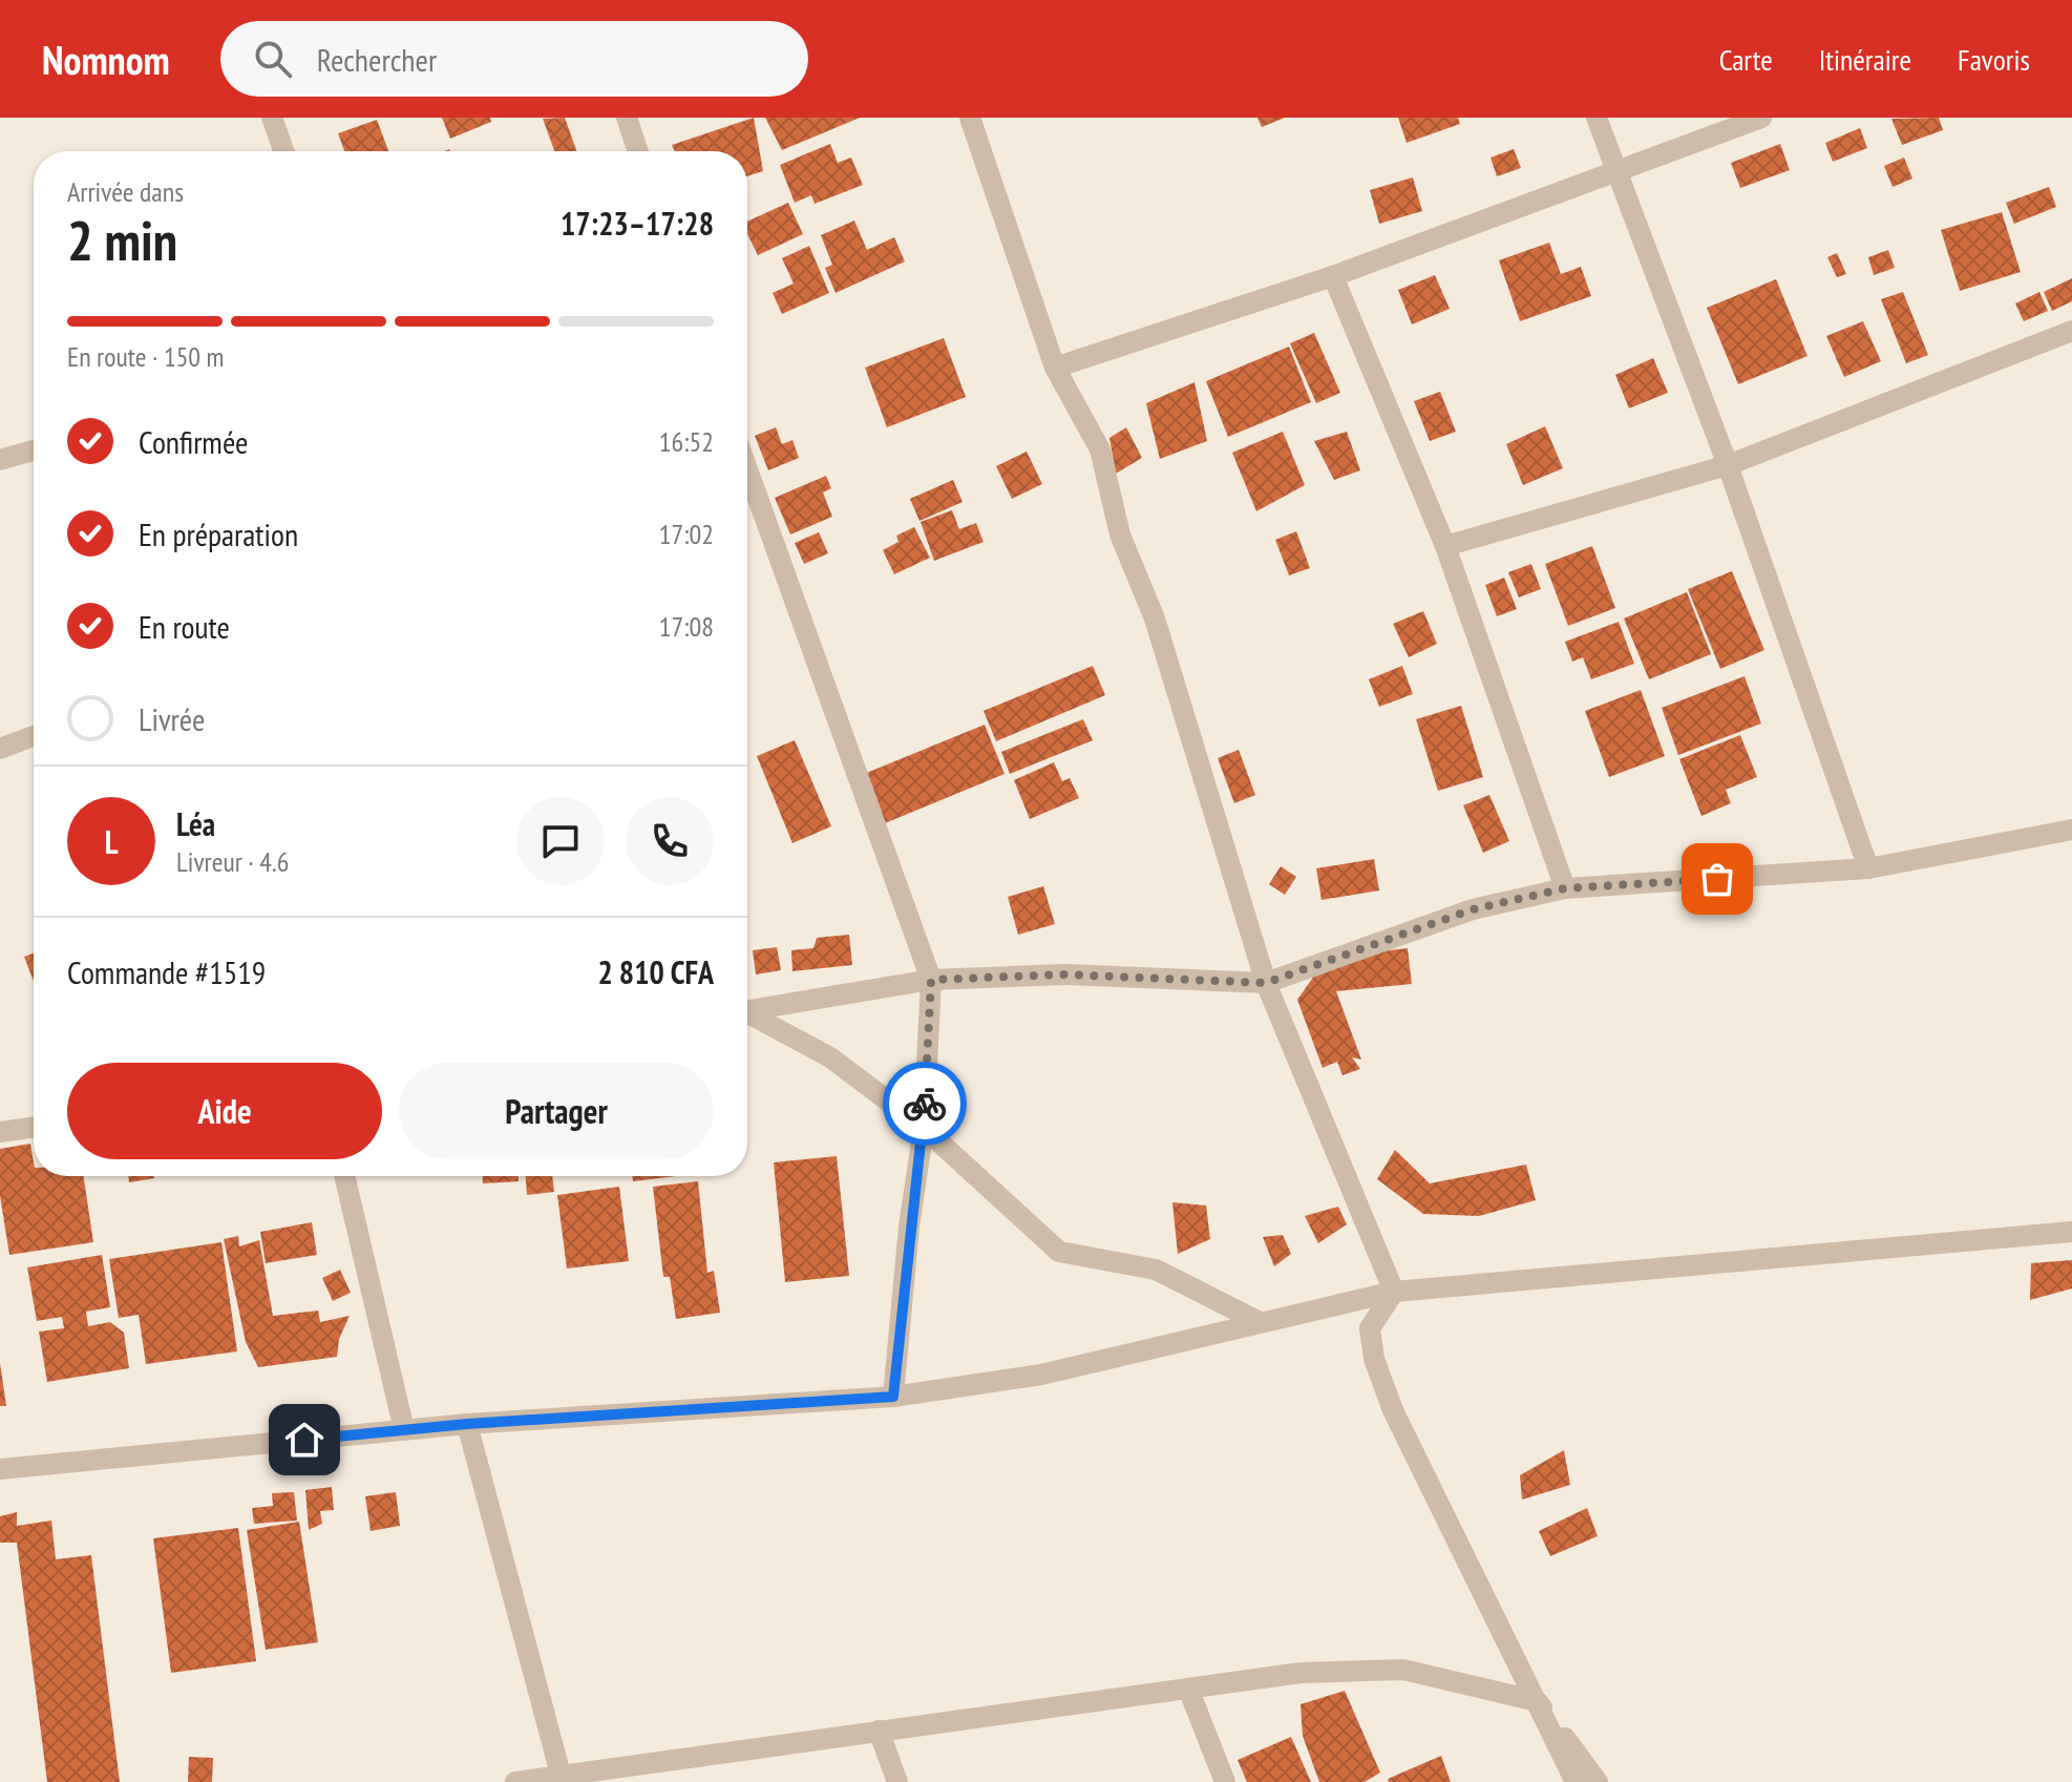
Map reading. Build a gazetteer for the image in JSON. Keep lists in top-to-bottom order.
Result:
{
  "page": {
    "header": "Nomnom",
    "search": "Rechercher",
    "nav": ["Carte", "Itinéraire", "Favoris"],
    "heading": ["2 min", "Arrivée dans", "17:23–17:28"],
    "panel": [
      "Léa",
      "Livreur · 4.6",
      "Commande #1519",
      "2 810 CFA"
    ],
    "bar": "En route · 150 m",
    "list": [
      ["Confirmée", "16:52"],
      ["En préparation", "17:02"],
      ["En route", "17:08"],
      "Livrée"
    ],
    "round": "L",
    "buttons": ["Aide", "Partager"]
  }
}
